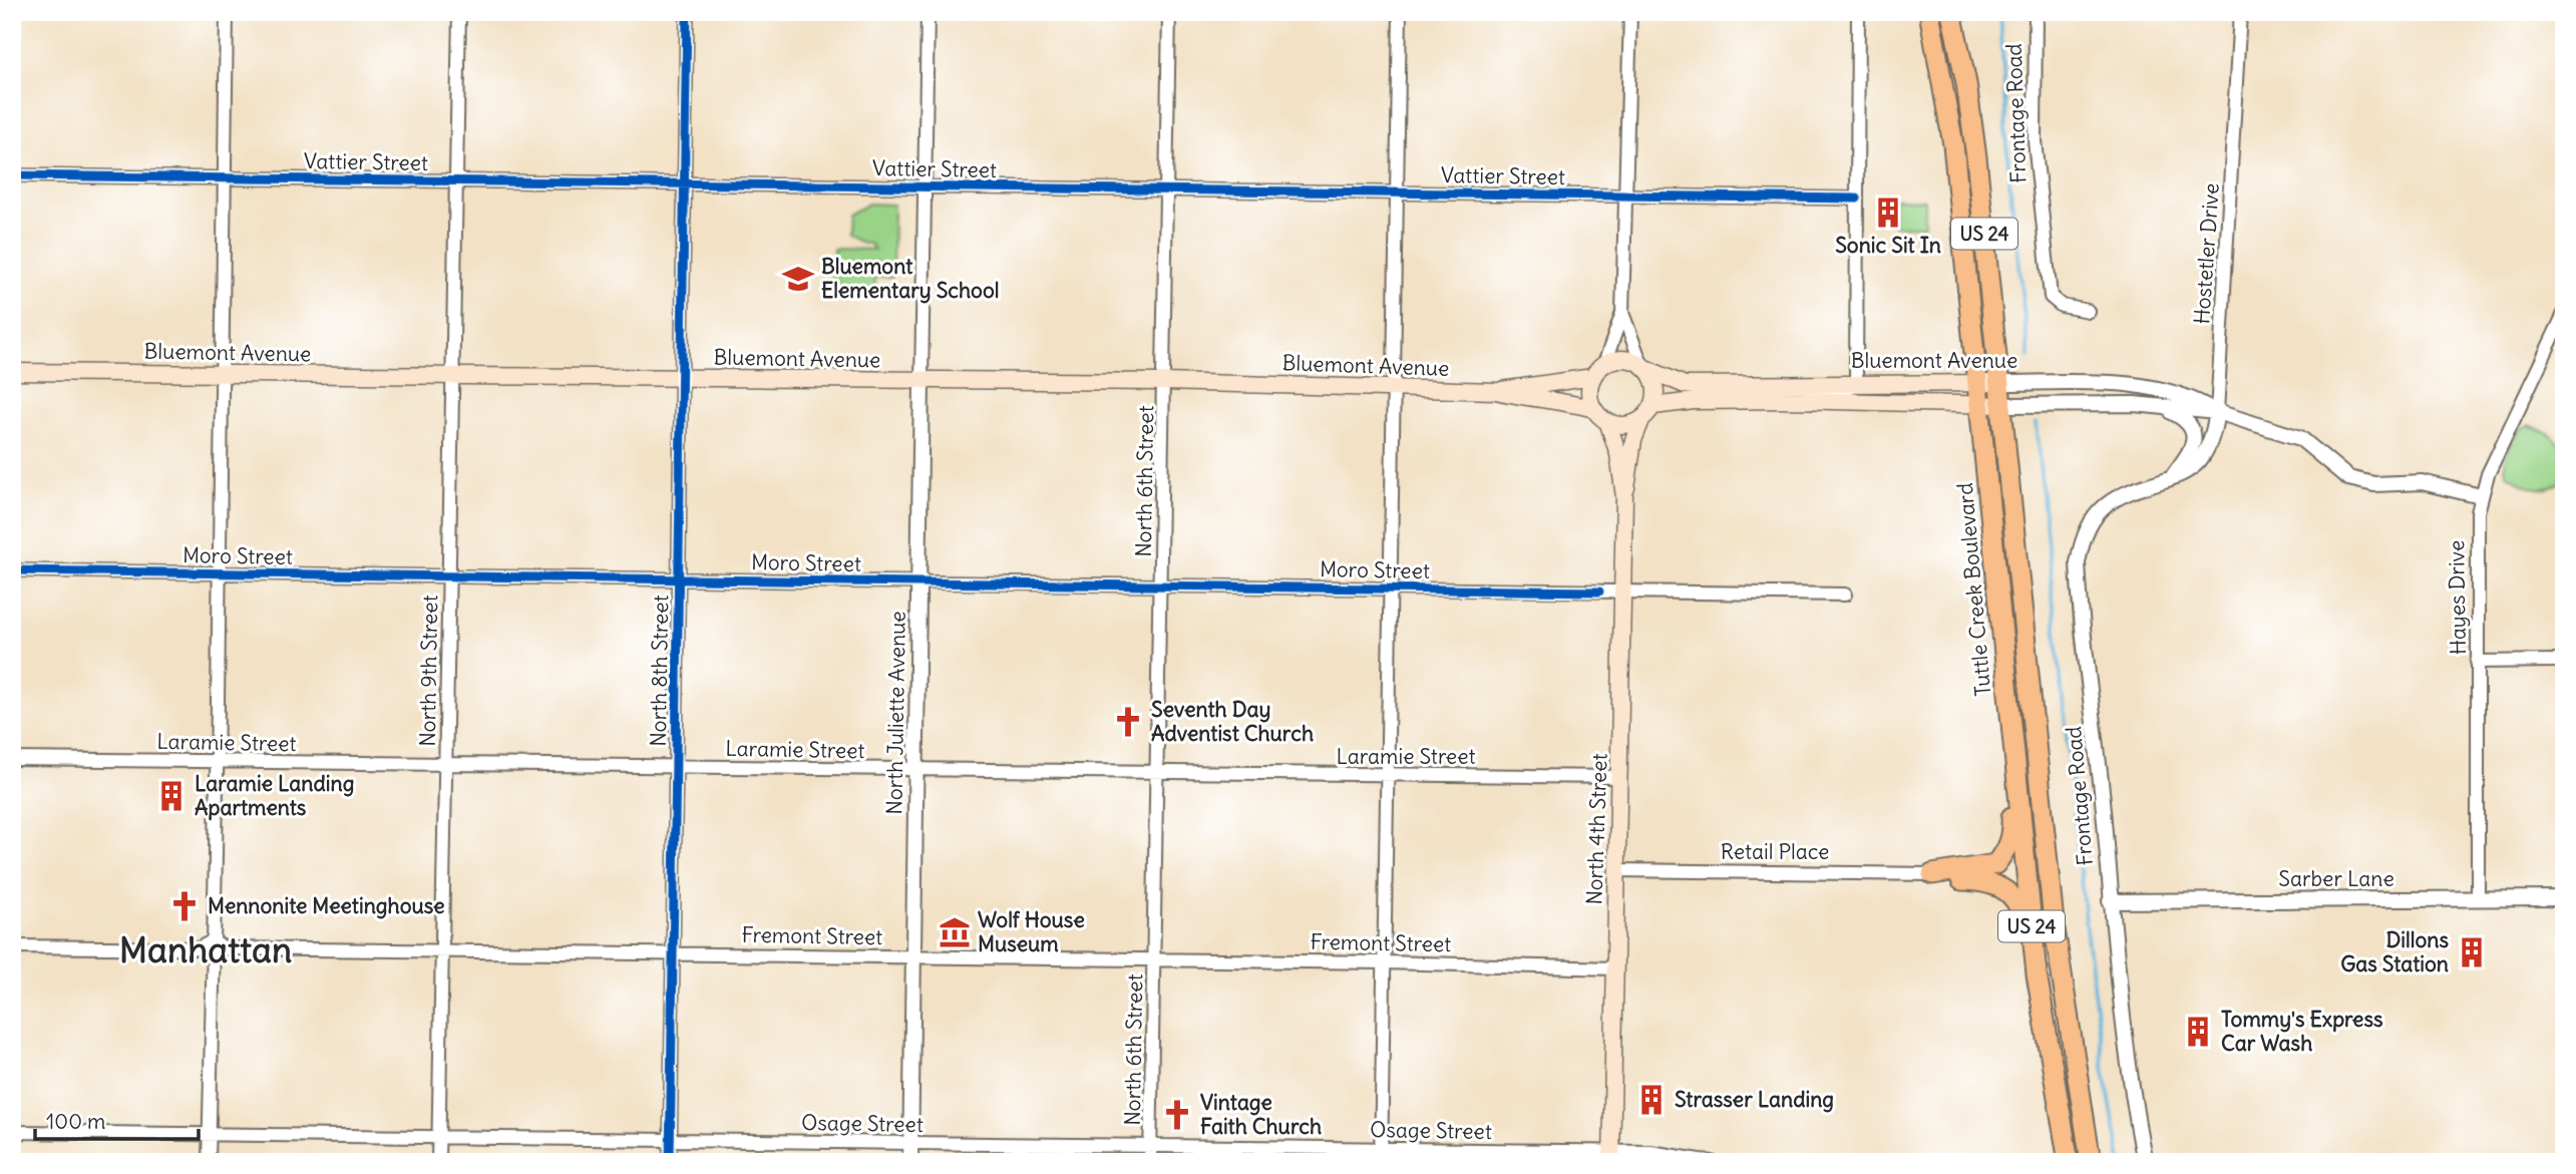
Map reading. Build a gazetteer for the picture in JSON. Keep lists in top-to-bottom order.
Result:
{
  "streets": {
    "highway": ["US 24", "Tuttle Creek Boulevard"],
    "main road": ["Bluemont Avenue", "North 4th Street"],
    "street": [
      "Frontage Road",
      "Vattier Street",
      "Hostetler Drive",
      "North 6th Street",
      "Moro Street",
      "Hayes Drive",
      "North 9th Street",
      "North 8th Street",
      "North Juliette Avenue",
      "Laramie Street",
      "Retail Place",
      "Sarber Lane",
      "Fremont Street",
      "Osage Street"
    ]
  },
  "crossings": [
    ["Frontage Road", "Hostetler Drive"],
    ["Frontage Road", "Sarber Lane"],
    ["Vattier Street", "North 6th Street"],
    ["Vattier Street", "North 9th Street"],
    ["Vattier Street", "North 8th Street"],
    ["Vattier Street", "North Juliette Avenue"],
    ["Hostetler Drive", "Bluemont Avenue"],
    ["Bluemont Avenue", "North 6th Street"],
    ["Bluemont Avenue", "Tuttle Creek Boulevard"],
    ["Bluemont Avenue", "Hayes Drive"],
    ["Bluemont Avenue", "North 9th Street"],
    ["Bluemont Avenue", "North 8th Street"],
    ["Bluemont Avenue", "North Juliette Avenue"],
    ["Bluemont Avenue", "North 4th Street"],
    ["North 6th Street", "Moro Street"],
    ["North 6th Street", "Laramie Street"],
    ["North 6th Street", "Fremont Street"],
    ["North 6th Street", "Osage Street"],
    ["Moro Street", "North 9th Street"],
    ["Moro Street", "North 8th Street"],
    ["Moro Street", "North Juliette Avenue"],
    ["Moro Street", "North 4th Street"],
    ["Hayes Drive", "Sarber Lane"],
    ["North 9th Street", "Laramie Street"],
    ["North 9th Street", "Fremont Street"],
    ["North 9th Street", "Osage Street"],
    ["North 8th Street", "Laramie Street"],
    ["North 8th Street", "Fremont Street"],
    ["North 8th Street", "Osage Street"],
    ["North Juliette Avenue", "Laramie Street"],
    ["North Juliette Avenue", "Fremont Street"],
    ["North Juliette Avenue", "Osage Street"],
    ["Laramie Street", "North 4th Street"],
    ["North 4th Street", "Retail Place"],
    ["North 4th Street", "Fremont Street"],
    ["North 4th Street", "Osage Street"]
  ],
  "districts": ["Manhattan"],
  "places": {
    "building": [
      "Sonic Sit In",
      "Laramie Landing Apartments",
      "Dillons Gas Station",
      "Tommy's Express Car Wash",
      "Strasser Landing"
    ],
    "school or university": ["Bluemont Elementary School"],
    "church": ["Seventh Day Adventist Church", "Mennonite Meetinghouse", "Vintage Faith Church"],
    "museum": ["Wolf House Museum"]
  },
  "scale_bar": "100 m"
}
